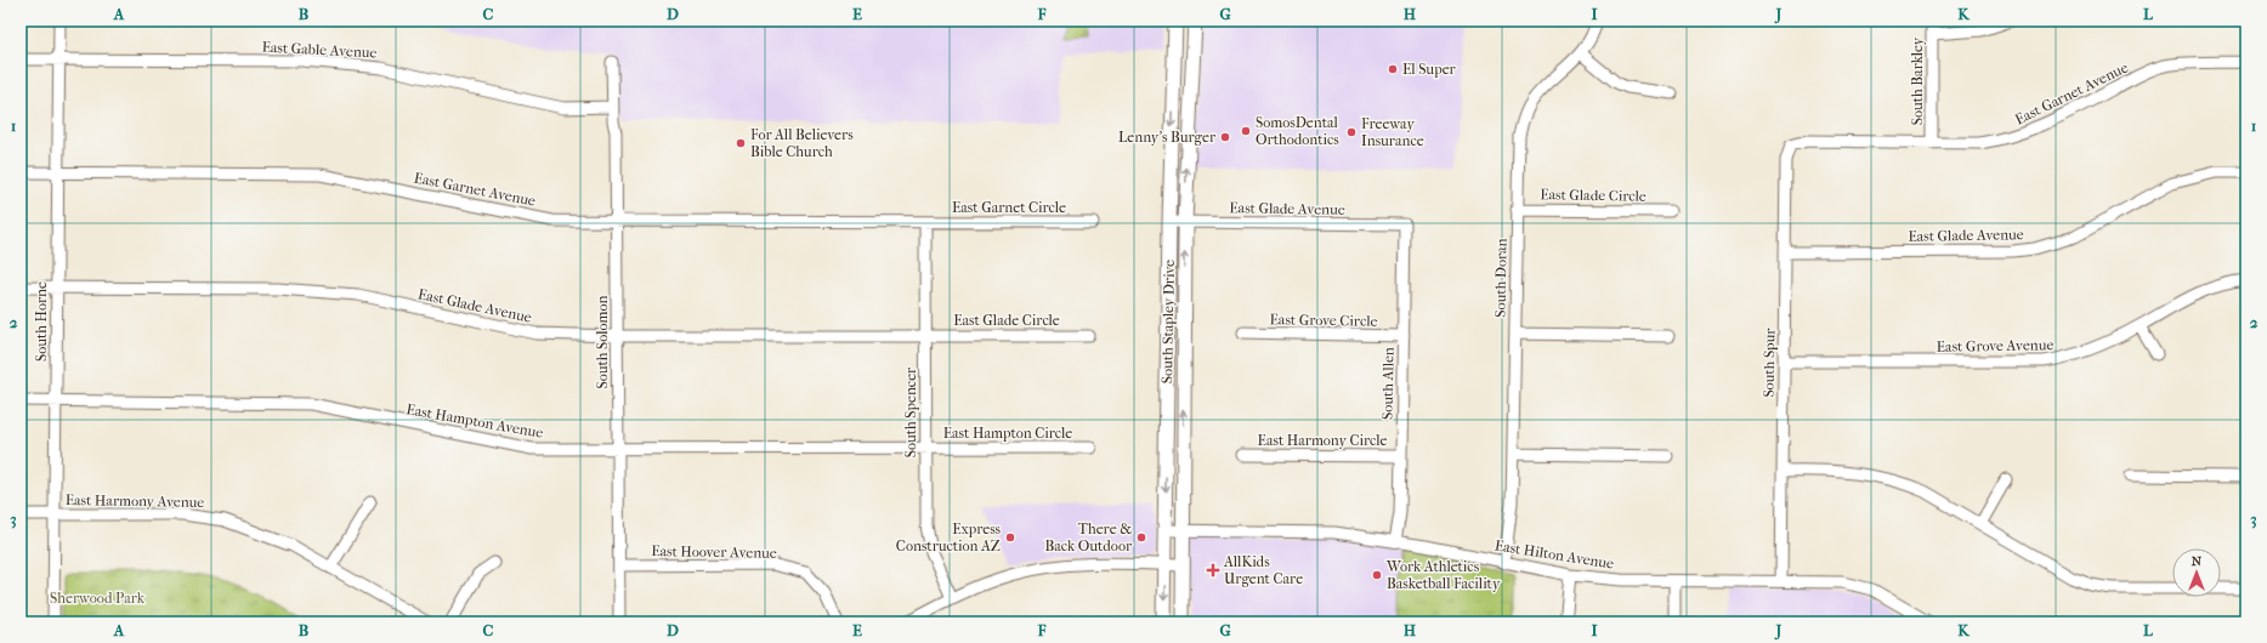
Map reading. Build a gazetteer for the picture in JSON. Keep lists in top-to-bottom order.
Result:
{
  "streets": {
    "main road": ["South Stapley Drive"],
    "street": [
      "East Gable Avenue",
      "South Barkley",
      "East Garnet Avenue",
      "East Glade Circle",
      "East Garnet Circle",
      "East Glade Avenue",
      "South Doran",
      "East Grove Circle",
      "South Horne",
      "South Solomon",
      "East Grove Avenue",
      "South Spur",
      "South Allen",
      "South Spencer",
      "East Hampton Avenue",
      "East Hampton Circle",
      "East Harmony Circle",
      "East Harmony Avenue",
      "East Hoover Avenue",
      "East Hilton Avenue"
    ]
  },
  "crossings": [
    ["East Gable Avenue", "South Horne"],
    ["East Gable Avenue", "South Solomon"],
    ["South Barkley", "East Garnet Avenue"],
    ["East Garnet Avenue", "East Garnet Circle"],
    ["East Garnet Avenue", "South Horne"],
    ["East Garnet Avenue", "South Solomon"],
    ["East Garnet Avenue", "South Spur"],
    ["East Garnet Avenue", "South Spencer"],
    ["East Glade Circle", "East Glade Avenue"],
    ["East Glade Circle", "South Doran"],
    ["East Glade Circle", "South Spencer"],
    ["East Garnet Circle", "South Spencer"],
    ["East Glade Avenue", "South Horne"],
    ["East Glade Avenue", "South Stapley Drive"],
    ["East Glade Avenue", "South Solomon"],
    ["East Glade Avenue", "South Spur"],
    ["East Glade Avenue", "South Allen"],
    ["East Glade Avenue", "South Spencer"],
    ["South Doran", "East Hilton Avenue"],
    ["East Grove Circle", "South Allen"],
    ["South Horne", "East Hampton Avenue"],
    ["South Horne", "East Harmony Avenue"],
    ["South Stapley Drive", "East Hilton Avenue"],
    ["South Solomon", "East Hampton Avenue"],
    ["South Solomon", "East Hoover Avenue"],
    ["East Grove Avenue", "South Spur"],
    ["South Spur", "East Hilton Avenue"],
    ["South Allen", "East Harmony Circle"],
    ["South Allen", "East Hilton Avenue"],
    ["South Spencer", "East Hampton Avenue"],
    ["South Spencer", "East Hampton Circle"],
    ["East Hampton Avenue", "East Hampton Circle"]
  ],
  "parks": ["Sherwood Park"],
  "places": {
    "other": [
      "El Super",
      "SomosDental Orthodontics",
      "Freeway Insurance",
      "Lenny's Burger",
      "For All Believers Bible Church",
      "Express Construction AZ",
      "There & Back Outdoor",
      "Work Athletics Basketball Facility"
    ],
    "health": ["AllKids Urgent Care"]
  },
  "north": "top",
  "grid": {
    "columns": [
      "A",
      "B",
      "C",
      "D",
      "E",
      "F",
      "G",
      "H",
      "I",
      "J",
      "K",
      "L"
    ],
    "rows": ["1", "2", "3"]
  }
}
